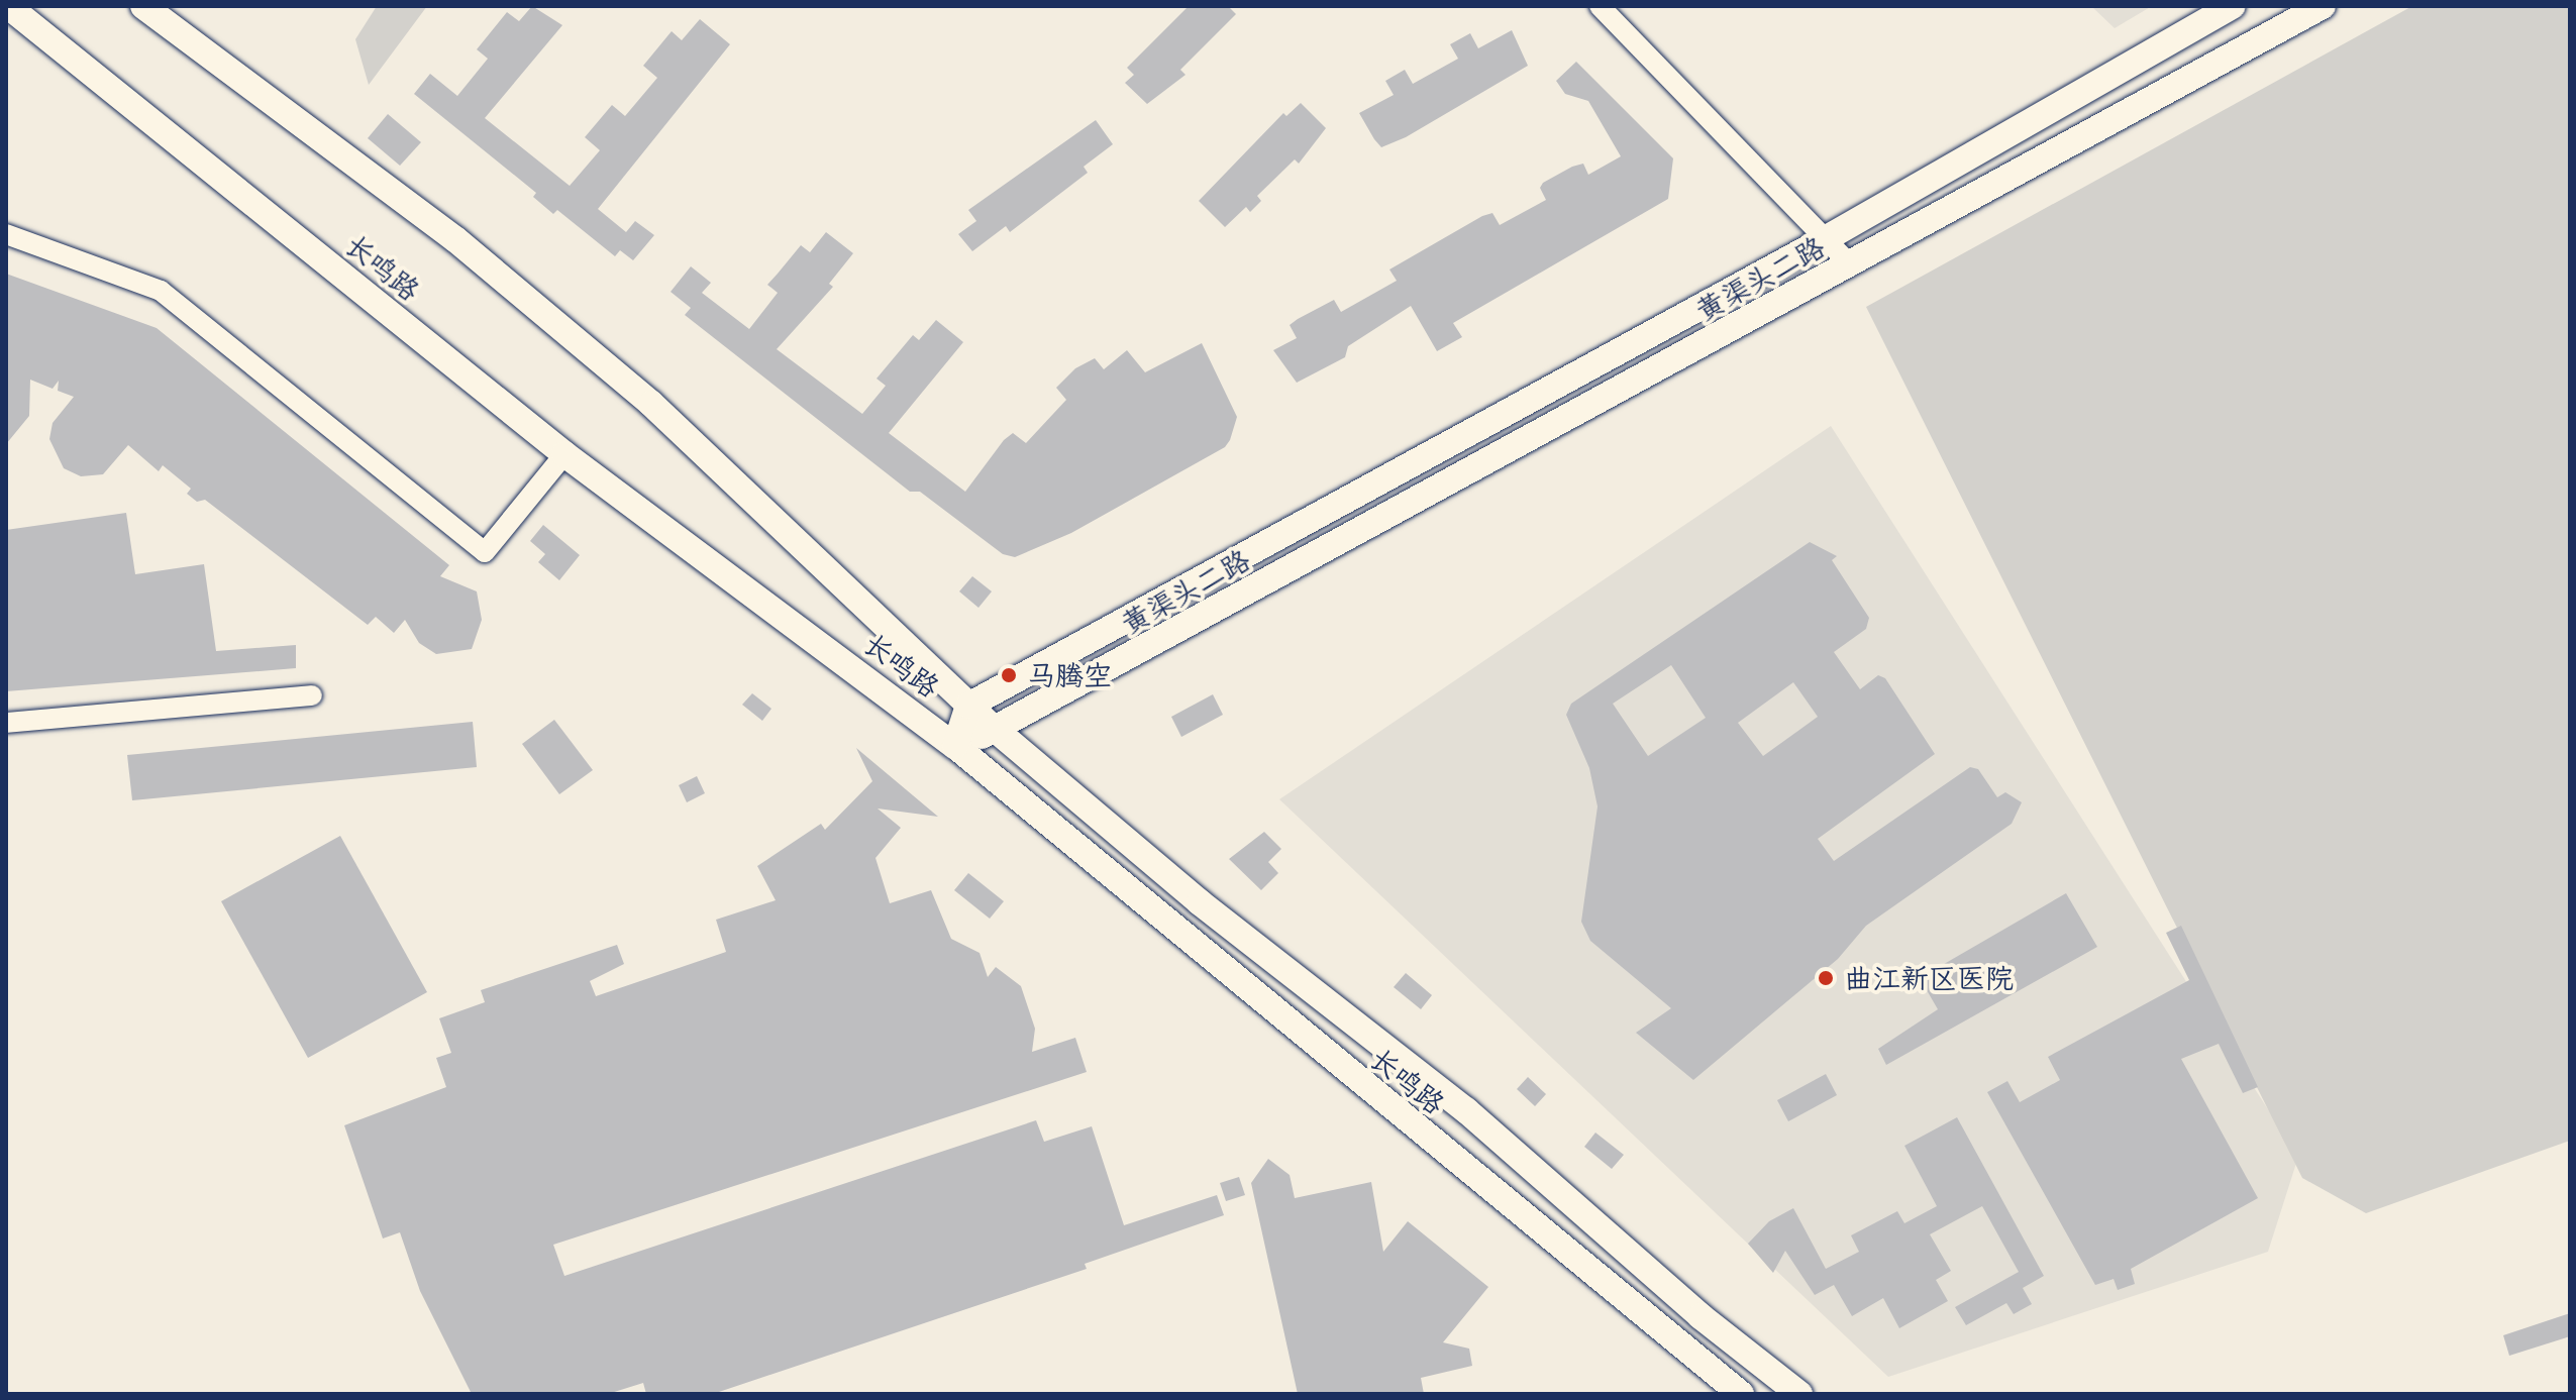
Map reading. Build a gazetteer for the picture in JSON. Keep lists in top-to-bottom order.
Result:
{
  "streets": {
    "main road": ["长鸣路", "黄渠头二路"]
  },
  "crossings": [
    ["长鸣路", "黄渠头二路"]
  ],
  "places": ["马腾空", "曲江新区医院"]
}
